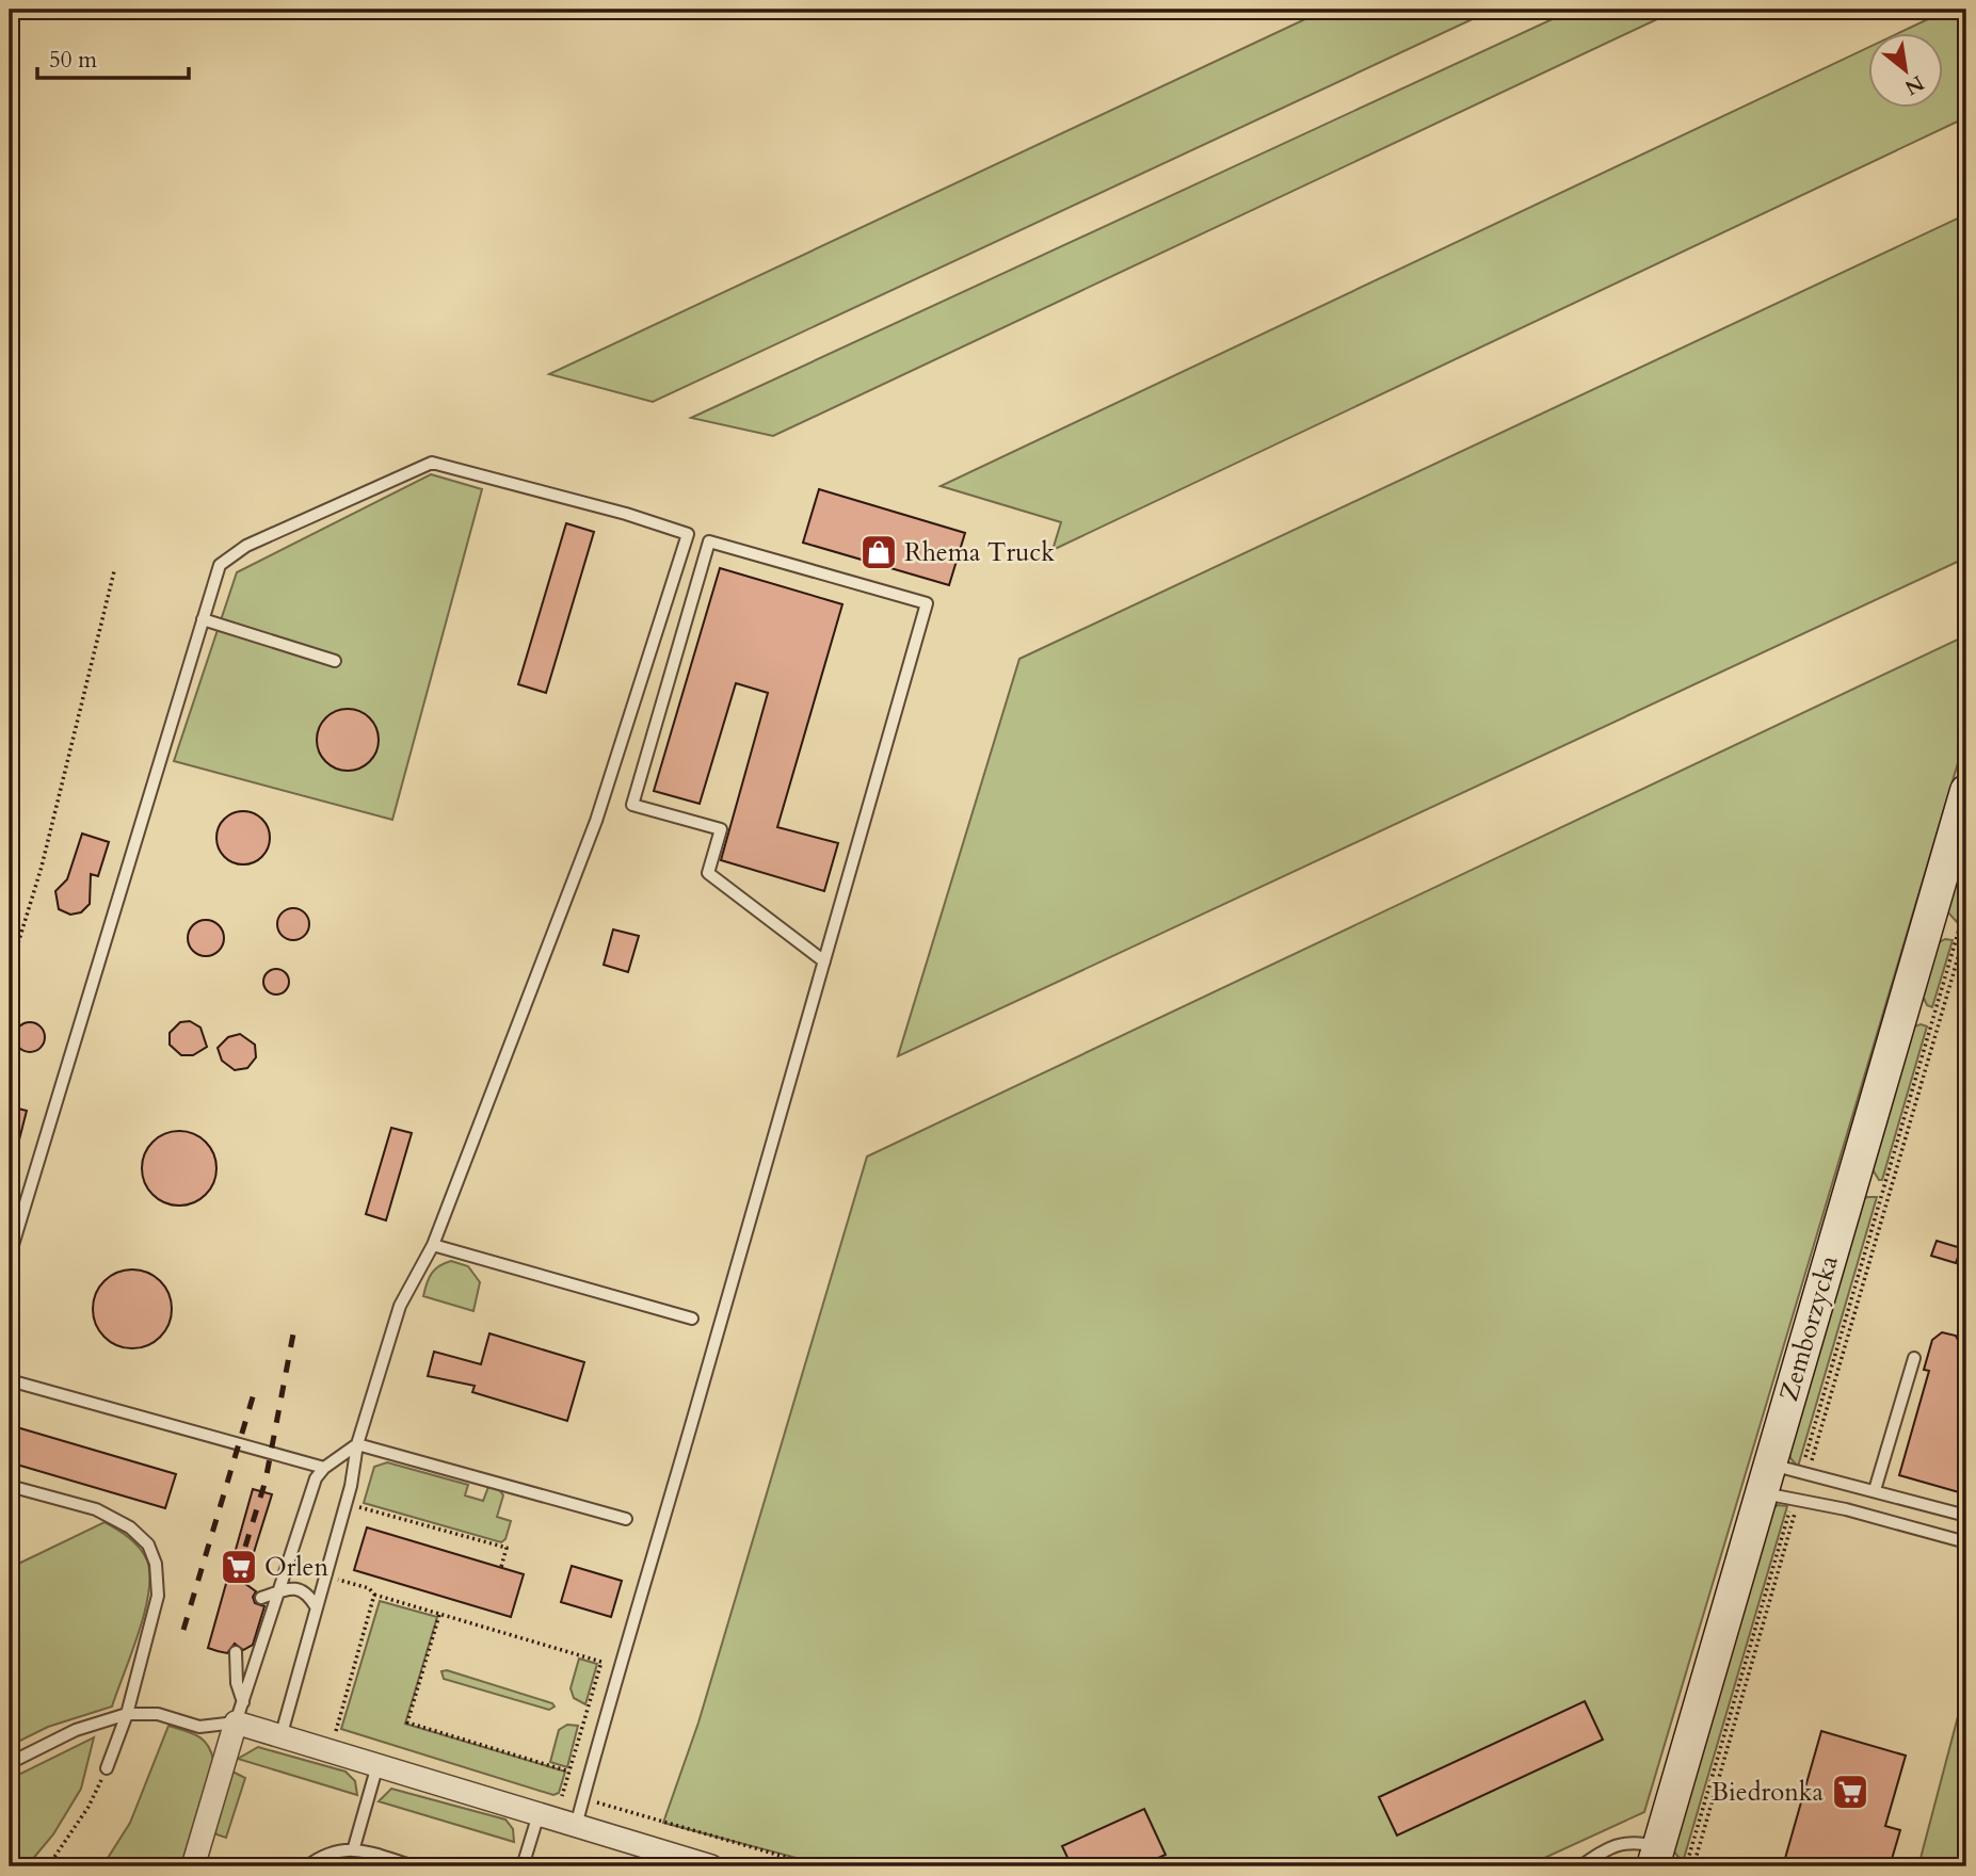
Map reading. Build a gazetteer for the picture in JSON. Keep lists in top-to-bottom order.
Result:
{
  "streets": {
    "street": ["Zemborzycka"]
  },
  "places": {
    "shop": ["Rhema Truck"],
    "supermarket": ["Orlen", "Biedronka"]
  },
  "scale_bar": "50 m",
  "north": "bottom right"
}
